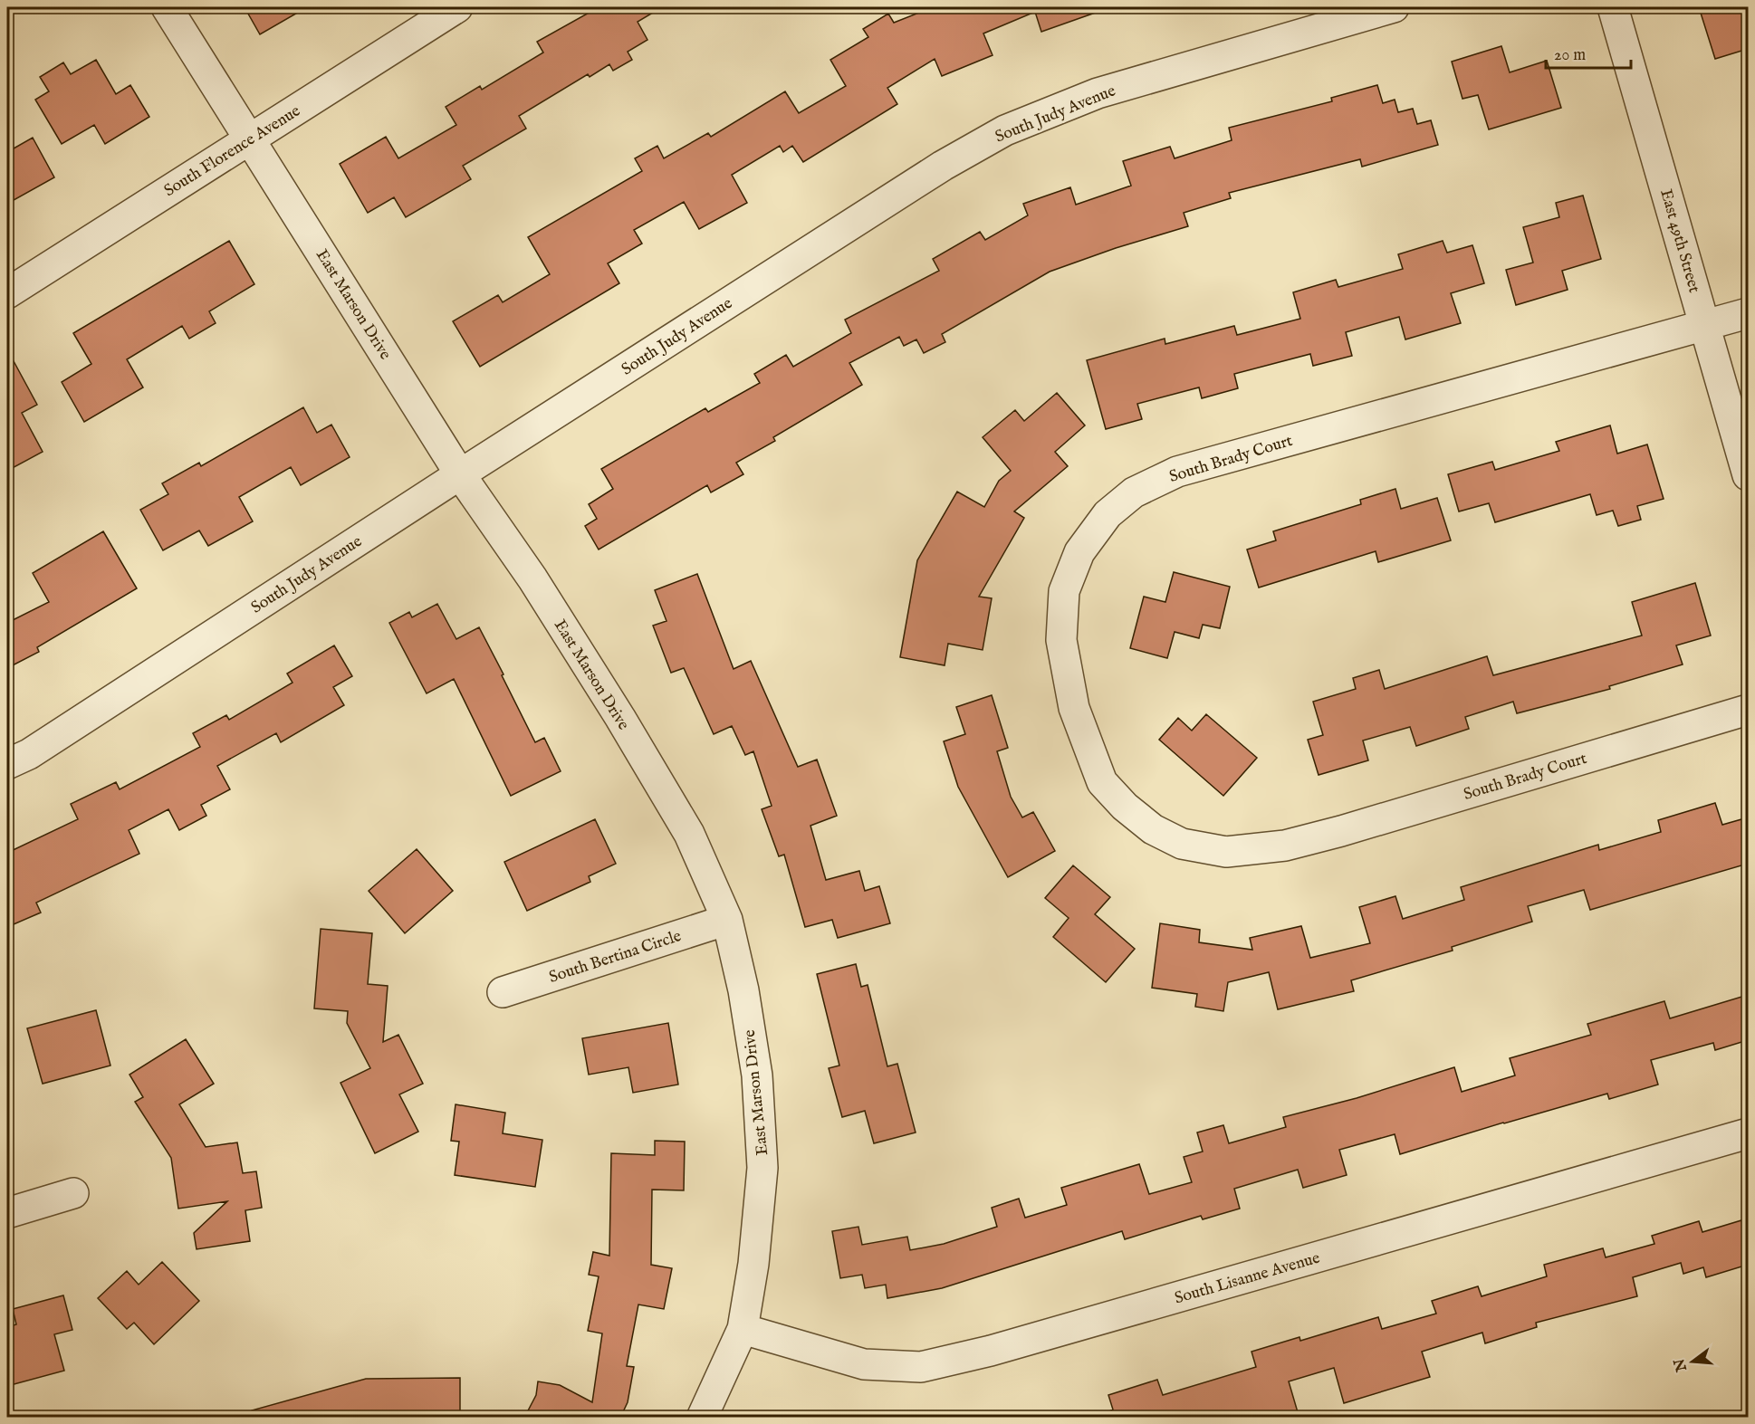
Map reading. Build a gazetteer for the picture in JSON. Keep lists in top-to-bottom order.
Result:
{
  "streets": {
    "street": [
      "South Judy Avenue",
      "South Florence Avenue",
      "East 49th Street",
      "East Marson Drive",
      "South Brady Court",
      "South Bertina Circle",
      "South Lisanne Avenue"
    ]
  },
  "crossings": [
    ["South Judy Avenue", "East Marson Drive"],
    ["South Florence Avenue", "East Marson Drive"],
    ["East 49th Street", "South Brady Court"],
    ["East Marson Drive", "South Bertina Circle"],
    ["East Marson Drive", "South Lisanne Avenue"]
  ],
  "scale_bar": "20 m",
  "north": "left"
}
